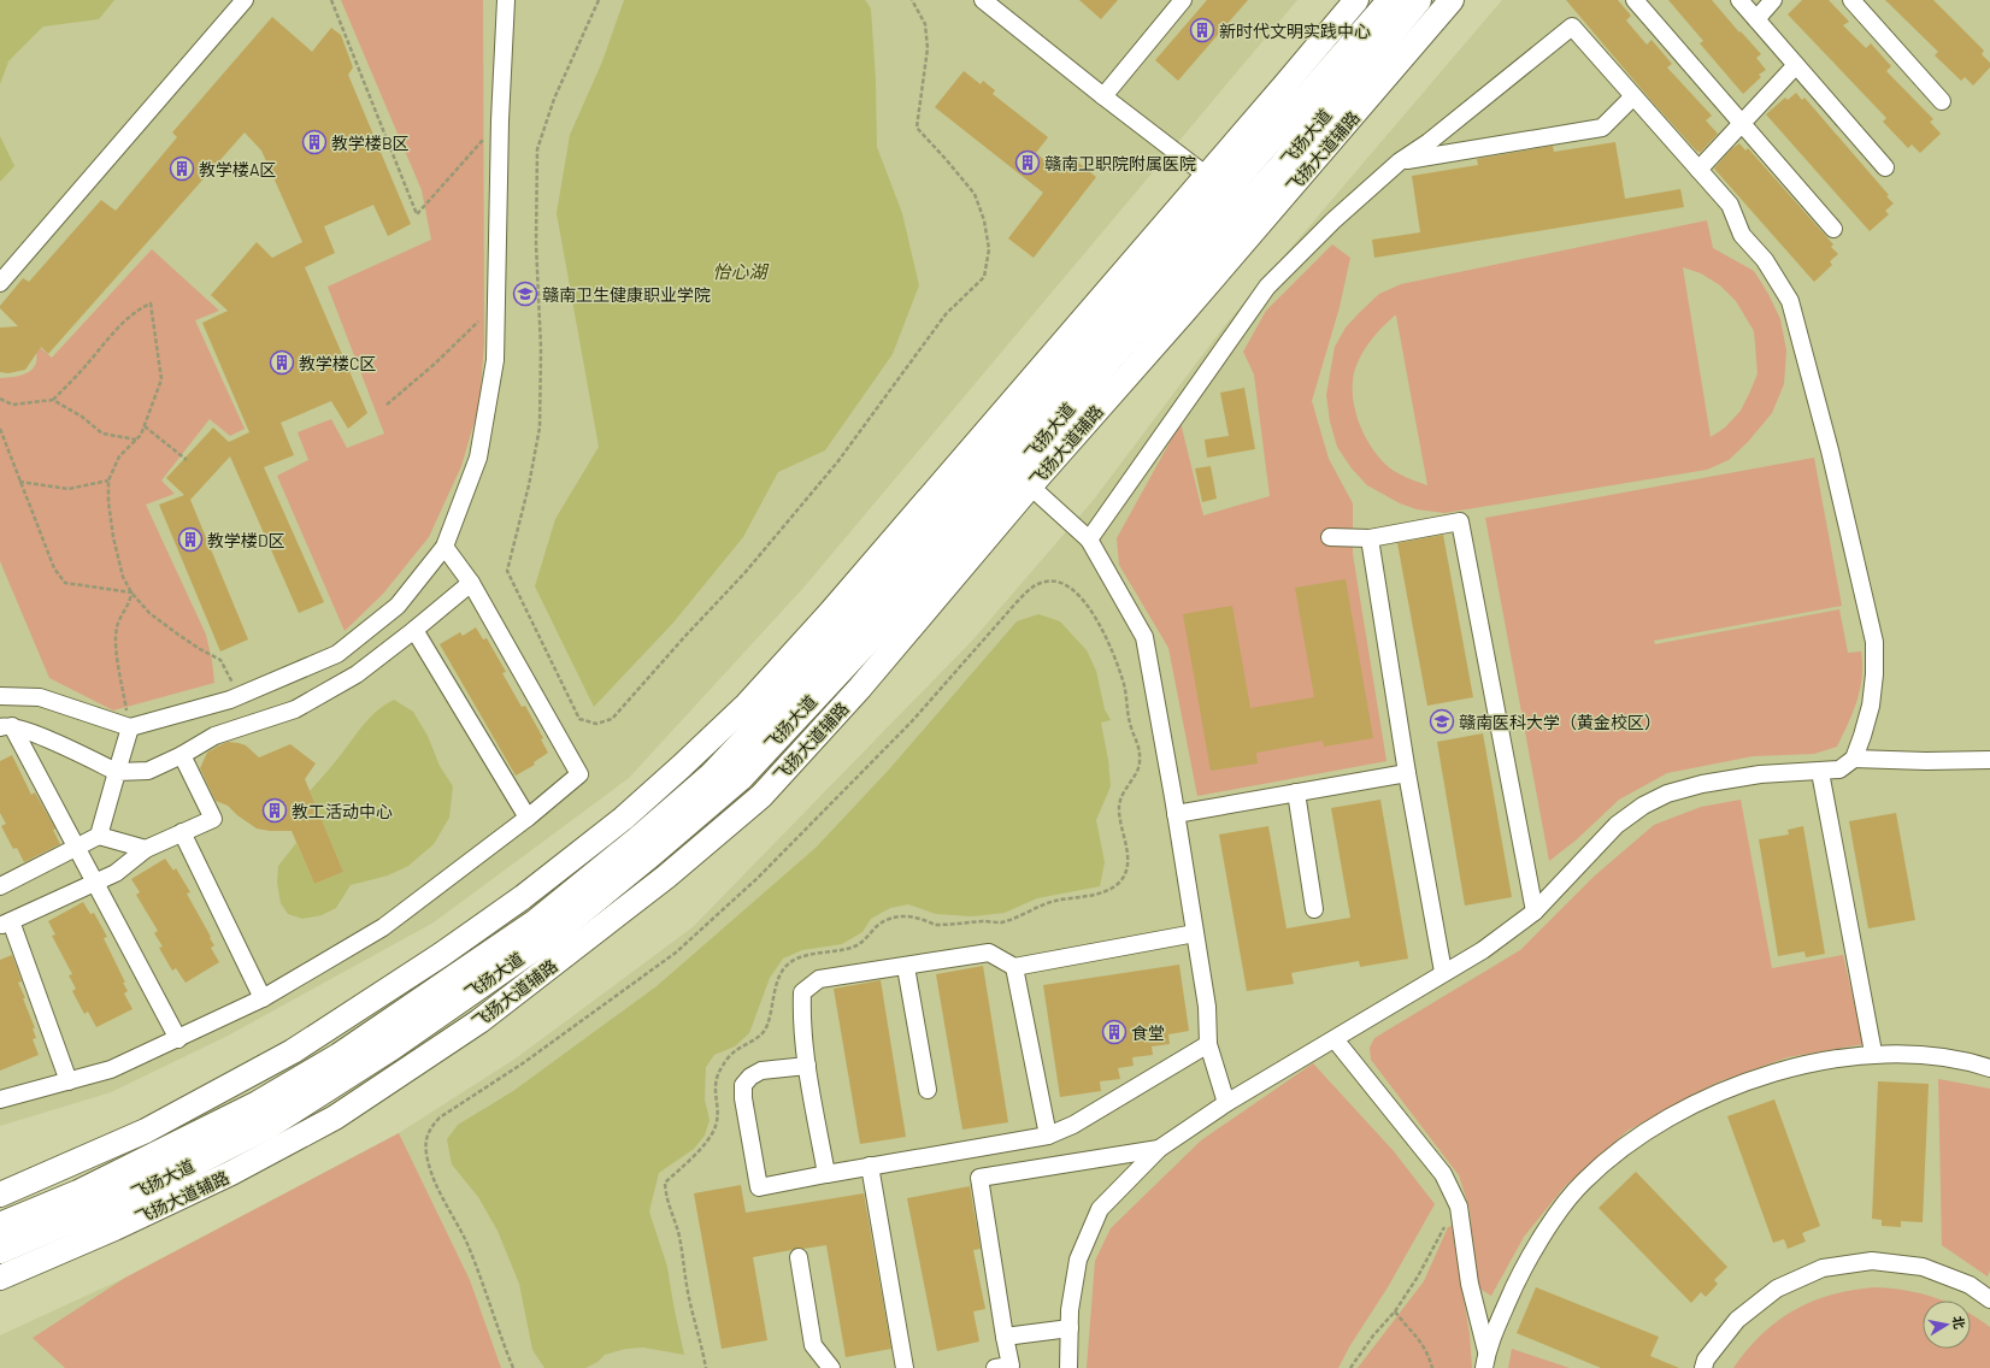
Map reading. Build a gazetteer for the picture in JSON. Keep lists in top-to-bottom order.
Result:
{
  "streets": {
    "main road": ["飞扬大道"],
    "street": ["飞扬大道辅路"]
  },
  "crossings": [
    ["飞扬大道", "飞扬大道辅路"]
  ],
  "water": ["怡心湖"],
  "places": {
    "building": [
      "新时代文明实践中心",
      "教学楼B区",
      "赣南卫职院附属医院",
      "教学楼A区",
      "教学楼C区",
      "教学楼D区",
      "教工活动中心",
      "食堂"
    ],
    "school or university": ["赣南卫生健康职业学院", "赣南医科大学（黄金校区）"]
  },
  "north": "right"
}
